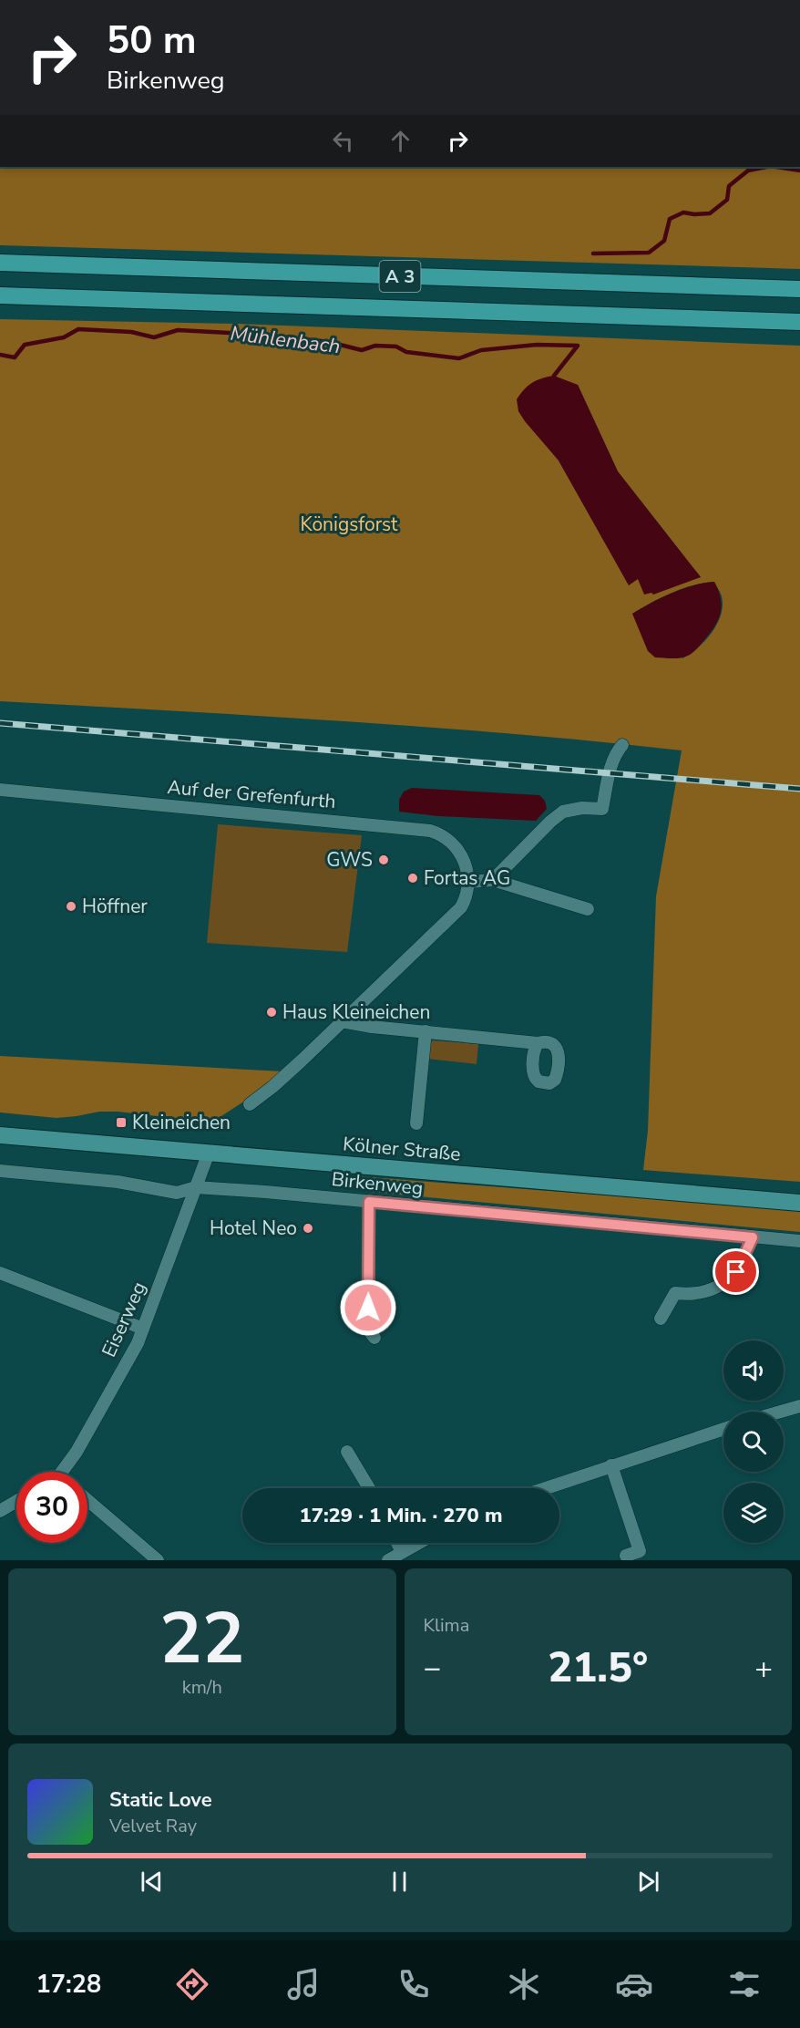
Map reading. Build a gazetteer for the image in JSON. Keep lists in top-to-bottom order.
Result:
{
  "streets": {
    "highway": ["A 3"],
    "main road": ["Kölner Straße"],
    "street": ["Auf der Grefenfurth", "Birkenweg", "Eiserweg"]
  },
  "crossings": [
    ["Kölner Straße", "Eiserweg"],
    ["Birkenweg", "Eiserweg"]
  ],
  "water": ["Mühlenbach"],
  "parks": ["Königsforst"],
  "places": {
    "other": [
      "GWS",
      "Fortas AG",
      "Höffner",
      "Haus Kleineichen",
      "Hotel Neo"
    ],
    "transit": ["Kleineichen"]
  },
  "page": {
    "turn": ["50 m", "Birkenweg"],
    "limit": "30",
    "trip": "17:29 · 1 Min. · 270 m",
    "tile": [
      ["22", "km/h"],
      "Klima"
    ],
    "heat": ["−", "21.5°", "+"],
    "song": ["Static Love", "Velvet Ray"],
    "tabs": "17:28"
  }
}
